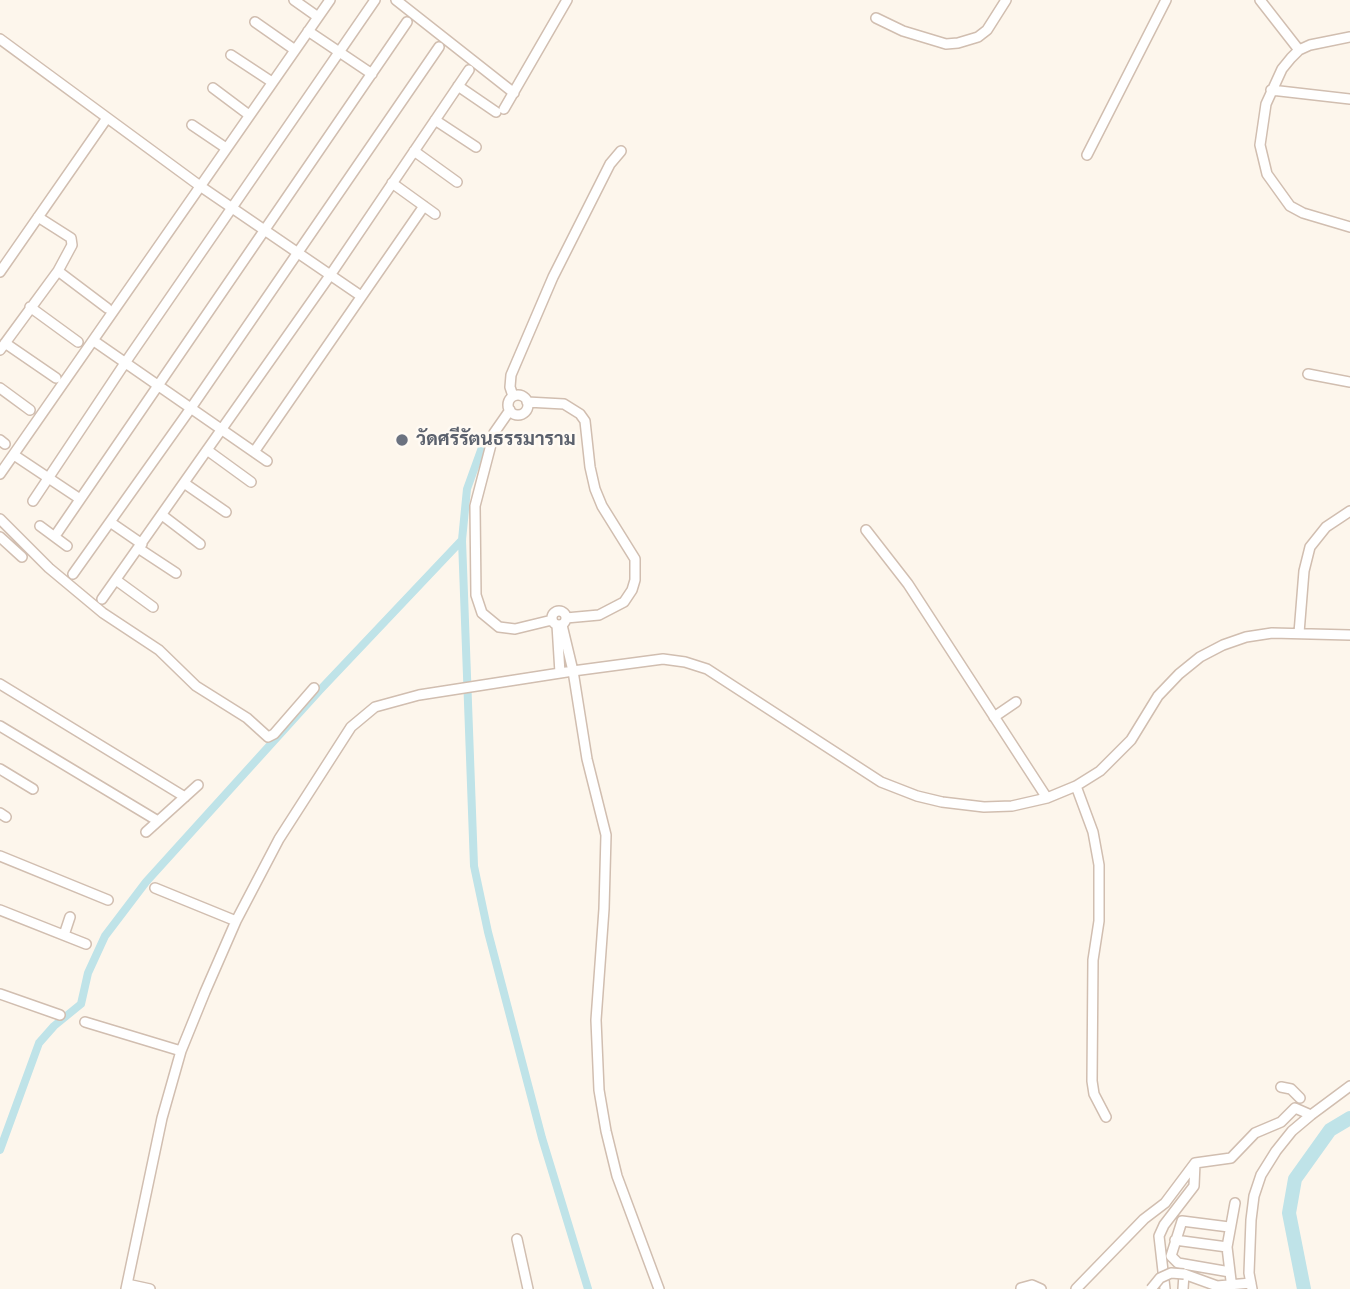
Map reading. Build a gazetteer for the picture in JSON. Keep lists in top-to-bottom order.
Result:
{
  "places": ["วัดศรีรัตนธรรมาราม"]
}
